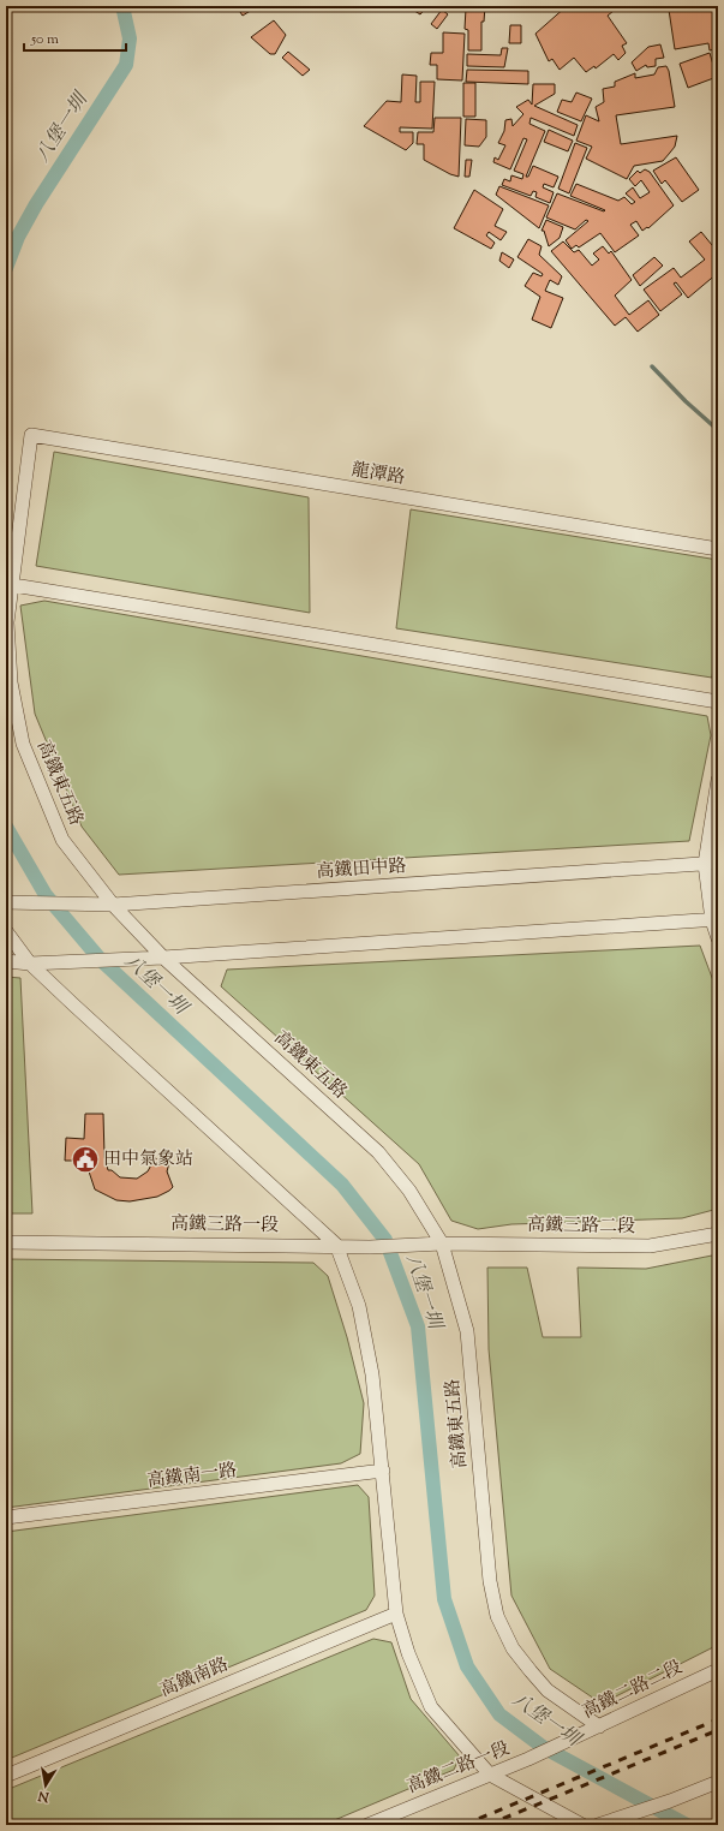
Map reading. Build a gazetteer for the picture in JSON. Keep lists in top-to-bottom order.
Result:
{
  "streets": {
    "street": [
      "龍潭路",
      "高鐵東五路",
      "高鐵田中路",
      "高鐵三路一段",
      "高鐵三路二段",
      "高鐵南一路",
      "高鐵南路",
      "高鐵二路二段",
      "高鐵二路一段"
    ]
  },
  "crossings": [
    ["龍潭路", "高鐵東五路"],
    ["高鐵東五路", "高鐵田中路"],
    ["高鐵東五路", "高鐵三路一段"],
    ["高鐵東五路", "高鐵三路二段"],
    ["高鐵東五路", "高鐵二路二段"],
    ["高鐵三路一段", "高鐵三路二段"],
    ["高鐵二路二段", "高鐵二路一段"]
  ],
  "water": ["八堡一圳"],
  "places": {
    "public building": ["田中氣象站"]
  },
  "scale_bar": "50 m",
  "north": "bottom"
}
